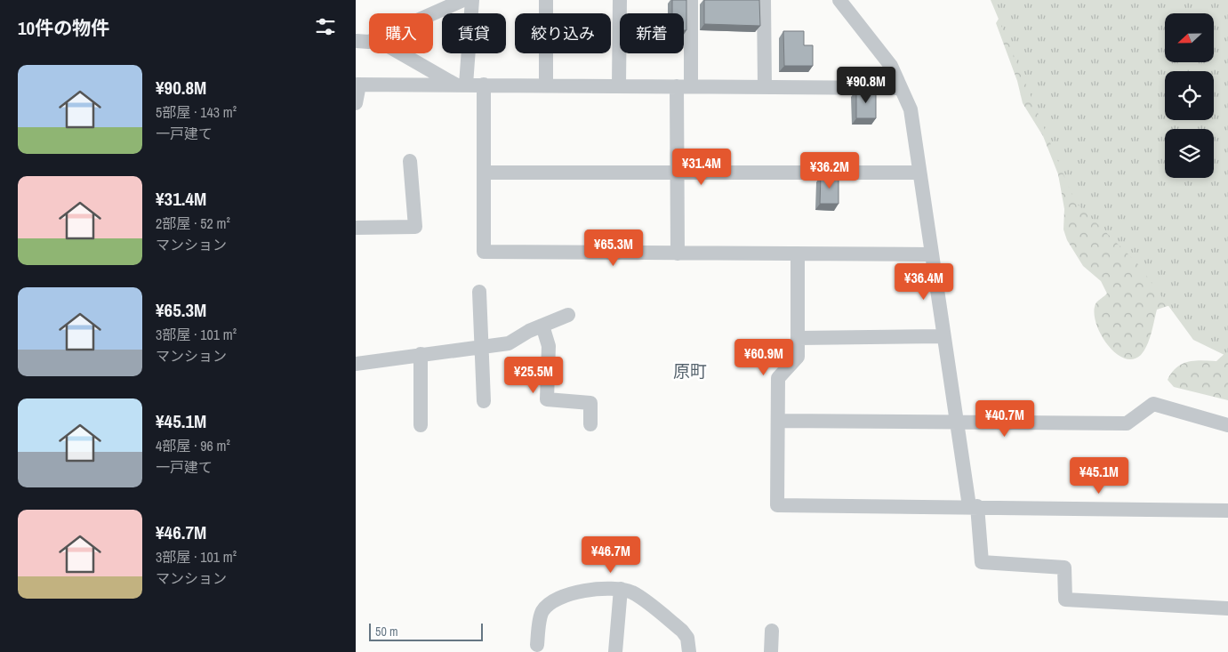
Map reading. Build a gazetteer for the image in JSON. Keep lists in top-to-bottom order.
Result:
{
  "districts": ["原町"],
  "scale_bar": "50 m",
  "north": "left",
  "page": {
    "heading": "10件の物件",
    "chip": [
      "購入",
      "賃貸",
      "絞り込み",
      "新着"
    ],
    "list": [
      {
        "name": "¥90.8M",
        "note": "5部屋 · 143 m² · 一戸建て"
      },
      {
        "name": "¥31.4M",
        "note": "2部屋 · 52 m² · マンション"
      },
      {
        "name": "¥65.3M",
        "note": "3部屋 · 101 m² · マンション"
      },
      {
        "name": "¥45.1M",
        "note": "4部屋 · 96 m² · 一戸建て"
      },
      {
        "name": "¥46.7M",
        "note": "3部屋 · 101 m² · マンション"
      }
    ],
    "price": [
      "¥90.8M",
      "¥31.4M",
      "¥36.2M",
      "¥65.3M",
      "¥36.4M",
      "¥60.9M",
      "¥25.5M",
      "¥40.7M",
      "¥45.1M",
      "¥46.7M"
    ],
    "scale": "50 m"
  }
}
